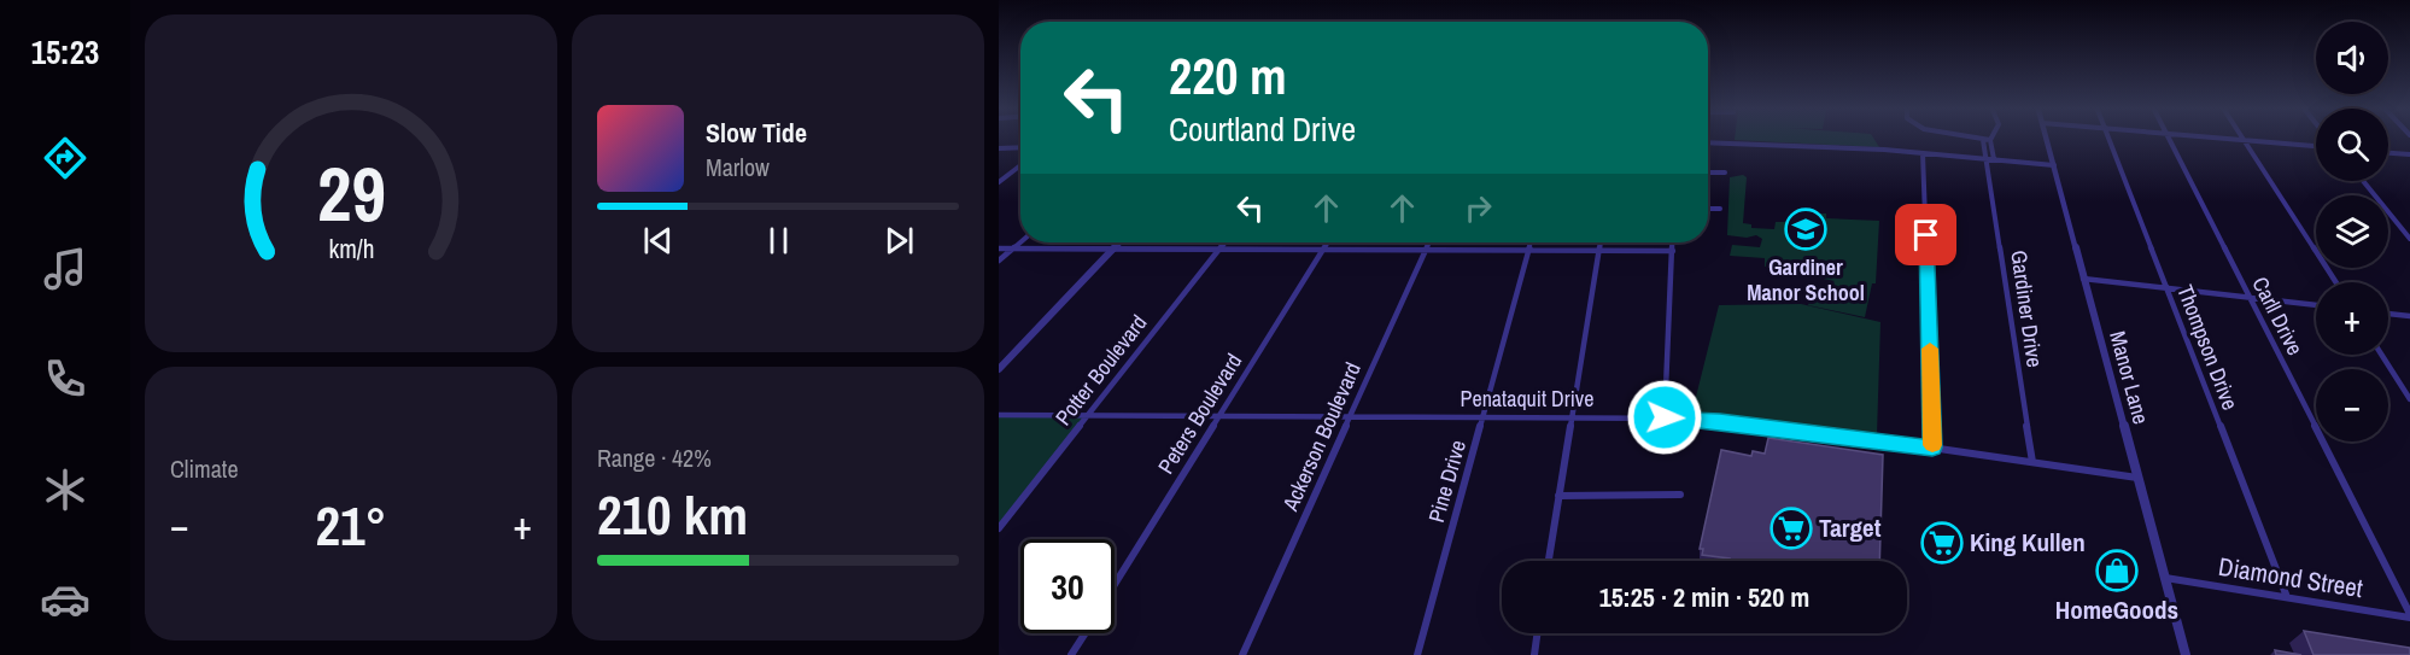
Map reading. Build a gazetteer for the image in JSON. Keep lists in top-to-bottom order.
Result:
{
  "streets": {
    "street": [
      "Gardiner Drive",
      "Carll Drive",
      "Thompson Drive",
      "Potter Boulevard",
      "Manor Lane",
      "Penataquit Drive",
      "Peters Boulevard",
      "Ackerson Boulevard",
      "Pine Drive",
      "Diamond Street"
    ]
  },
  "crossings": [
    ["Gardiner Drive", "Penataquit Drive"],
    ["Carll Drive", "Diamond Street"],
    ["Thompson Drive", "Diamond Street"],
    ["Potter Boulevard", "Penataquit Drive"],
    ["Manor Lane", "Penataquit Drive"],
    ["Manor Lane", "Diamond Street"],
    ["Penataquit Drive", "Peters Boulevard"],
    ["Penataquit Drive", "Ackerson Boulevard"],
    ["Penataquit Drive", "Pine Drive"]
  ],
  "places": {
    "school or university": ["Gardiner Manor School"],
    "supermarket": ["Target", "King Kullen"],
    "shop": ["HomeGoods"]
  },
  "page": {
    "tabs": "15:23",
    "map_buttons": ["+", "−"],
    "turn": ["220 m", "Courtland Drive"],
    "song": ["Slow Tide", "Marlow"],
    "tile": [
      "Climate",
      ["Range · 42%", "210 km"]
    ],
    "heat": ["−", "21°", "+"],
    "limit": "30",
    "trip": "15:25 · 2 min · 520 m",
    "gauge": ["29", "km/h"]
  }
}
